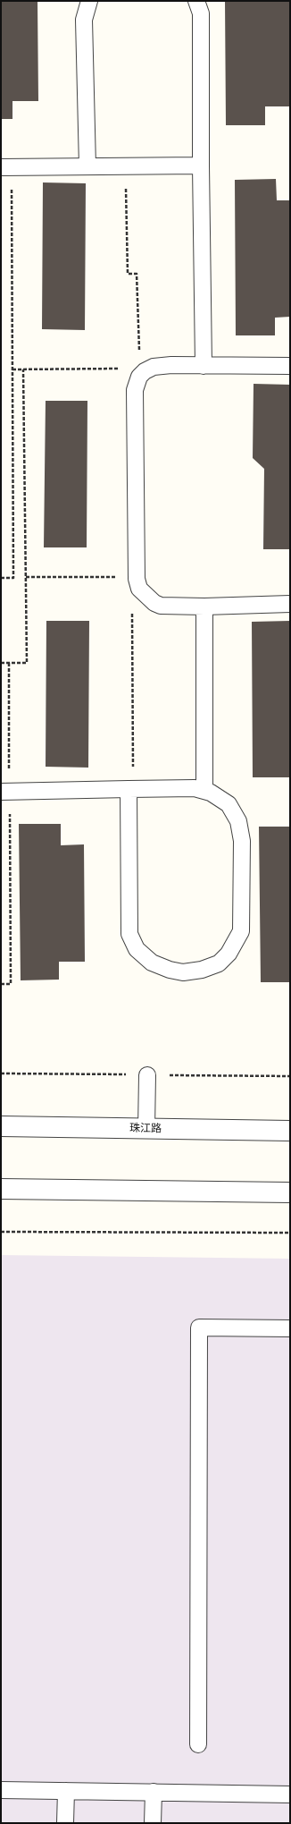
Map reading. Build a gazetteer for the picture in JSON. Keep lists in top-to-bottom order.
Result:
{
  "streets": {
    "street": ["珠江路"]
  }
}
